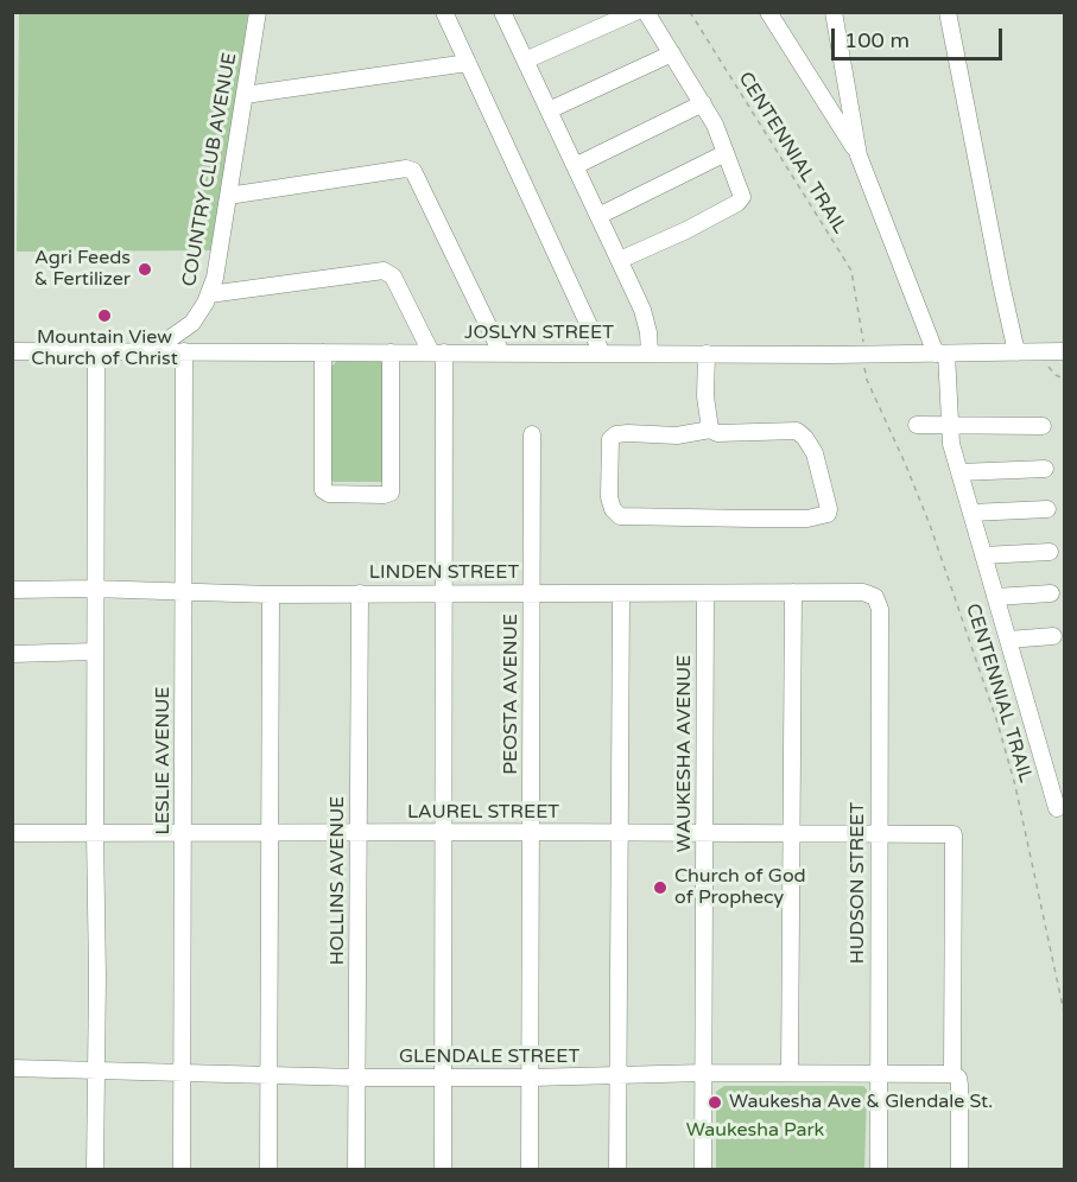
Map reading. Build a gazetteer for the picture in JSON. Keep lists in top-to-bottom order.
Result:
{
  "streets": {
    "street": [
      "COUNTRY CLUB AVENUE",
      "JOSLYN STREET",
      "LINDEN STREET",
      "PEOSTA AVENUE",
      "WAUKESHA AVENUE",
      "LESLIE AVENUE",
      "LAUREL STREET",
      "HOLLINS AVENUE",
      "HUDSON STREET",
      "GLENDALE STREET"
    ],
    "path": ["CENTENNIAL TRAIL"]
  },
  "crossings": [
    ["CENTENNIAL TRAIL", "JOSLYN STREET"],
    ["COUNTRY CLUB AVENUE", "JOSLYN STREET"],
    ["JOSLYN STREET", "LESLIE AVENUE"],
    ["LINDEN STREET", "PEOSTA AVENUE"],
    ["LINDEN STREET", "WAUKESHA AVENUE"],
    ["LINDEN STREET", "LESLIE AVENUE"],
    ["LINDEN STREET", "HOLLINS AVENUE"],
    ["LINDEN STREET", "HUDSON STREET"],
    ["PEOSTA AVENUE", "LAUREL STREET"],
    ["PEOSTA AVENUE", "GLENDALE STREET"],
    ["WAUKESHA AVENUE", "LAUREL STREET"],
    ["WAUKESHA AVENUE", "GLENDALE STREET"],
    ["LESLIE AVENUE", "LAUREL STREET"],
    ["LESLIE AVENUE", "GLENDALE STREET"],
    ["LAUREL STREET", "HOLLINS AVENUE"],
    ["LAUREL STREET", "HUDSON STREET"],
    ["LAUREL STREET", "GLENDALE STREET"],
    ["HOLLINS AVENUE", "GLENDALE STREET"],
    ["HUDSON STREET", "GLENDALE STREET"]
  ],
  "parks": ["Waukesha Park"],
  "places": [
    "Agri Feeds & Fertilizer",
    "Mountain View Church of Christ",
    "Church of God of Prophecy",
    "Waukesha Ave & Glendale St."
  ],
  "scale_bar": "100 m"
}
